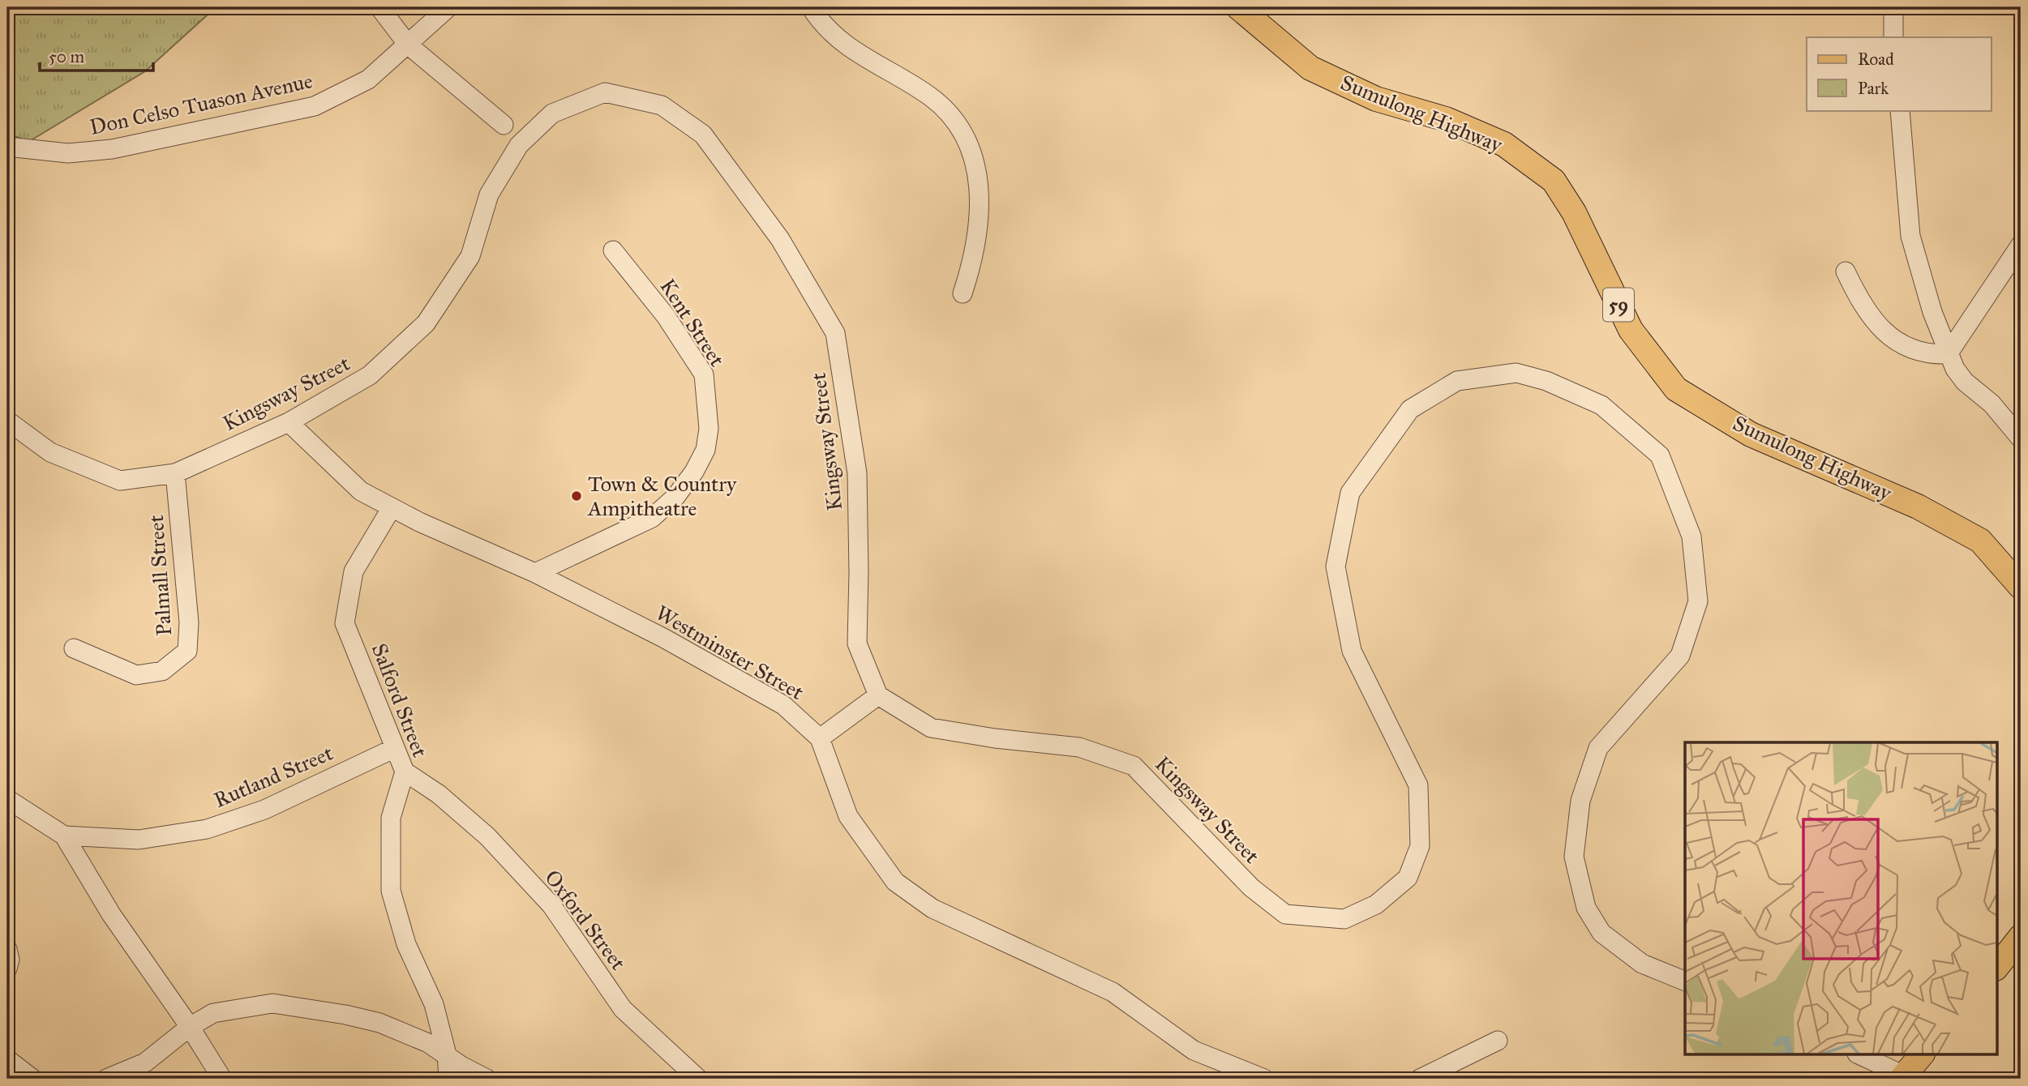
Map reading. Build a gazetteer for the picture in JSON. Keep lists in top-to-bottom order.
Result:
{
  "streets": {
    "main road": ["Sumulong Highway", "59"],
    "street": [
      "Don Celso Tuason Avenue",
      "Kent Street",
      "Kingsway Street",
      "Palmall Street",
      "Westminster Street",
      "Salford Street",
      "Rutland Street",
      "Oxford Street"
    ]
  },
  "crossings": [
    ["Kent Street", "Westminster Street"],
    ["Kingsway Street", "Palmall Street"],
    ["Kingsway Street", "Westminster Street"],
    ["Westminster Street", "Salford Street"],
    ["Salford Street", "Rutland Street"],
    ["Salford Street", "Oxford Street"]
  ],
  "places": ["Town & Country Ampitheatre"],
  "legend": ["Road", "Park"],
  "scale_bar": "50 m"
}
